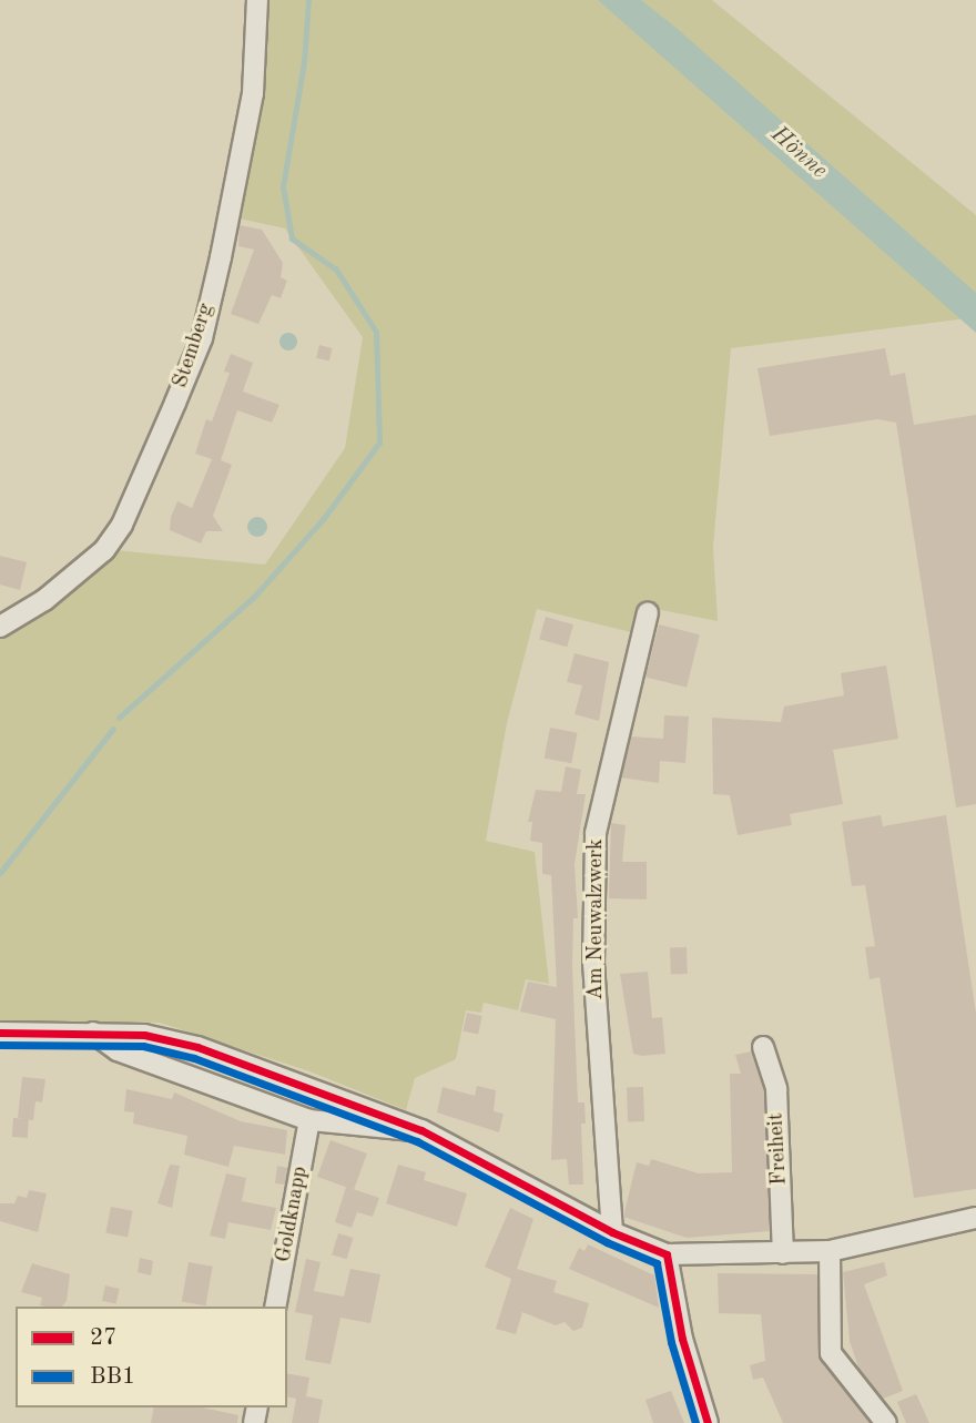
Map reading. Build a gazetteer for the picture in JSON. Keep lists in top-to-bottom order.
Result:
{
  "streets": {
    "street": [
      "Stemberg",
      "Am Neuwalzwerk",
      "Freiheit",
      "Goldknapp"
    ]
  },
  "water": ["Hönne"],
  "lines": ["transit line 27", "transit line BB1"],
  "legend": ["27", "BB1"]
}
